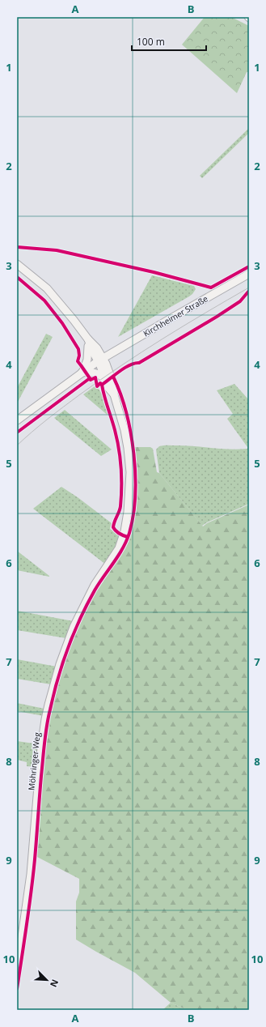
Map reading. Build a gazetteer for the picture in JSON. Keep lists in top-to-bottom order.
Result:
{
  "streets": {
    "street": ["Kirchheimer Straße", "Möhringer Weg"]
  },
  "crossings": [
    ["Kirchheimer Straße", "Möhringer Weg"]
  ],
  "scale_bar": "100 m",
  "north": "bottom right",
  "grid": {
    "columns": ["A", "B"],
    "rows": [
      "1",
      "2",
      "3",
      "4",
      "5",
      "6",
      "7",
      "8",
      "9",
      "10"
    ]
  }
}
